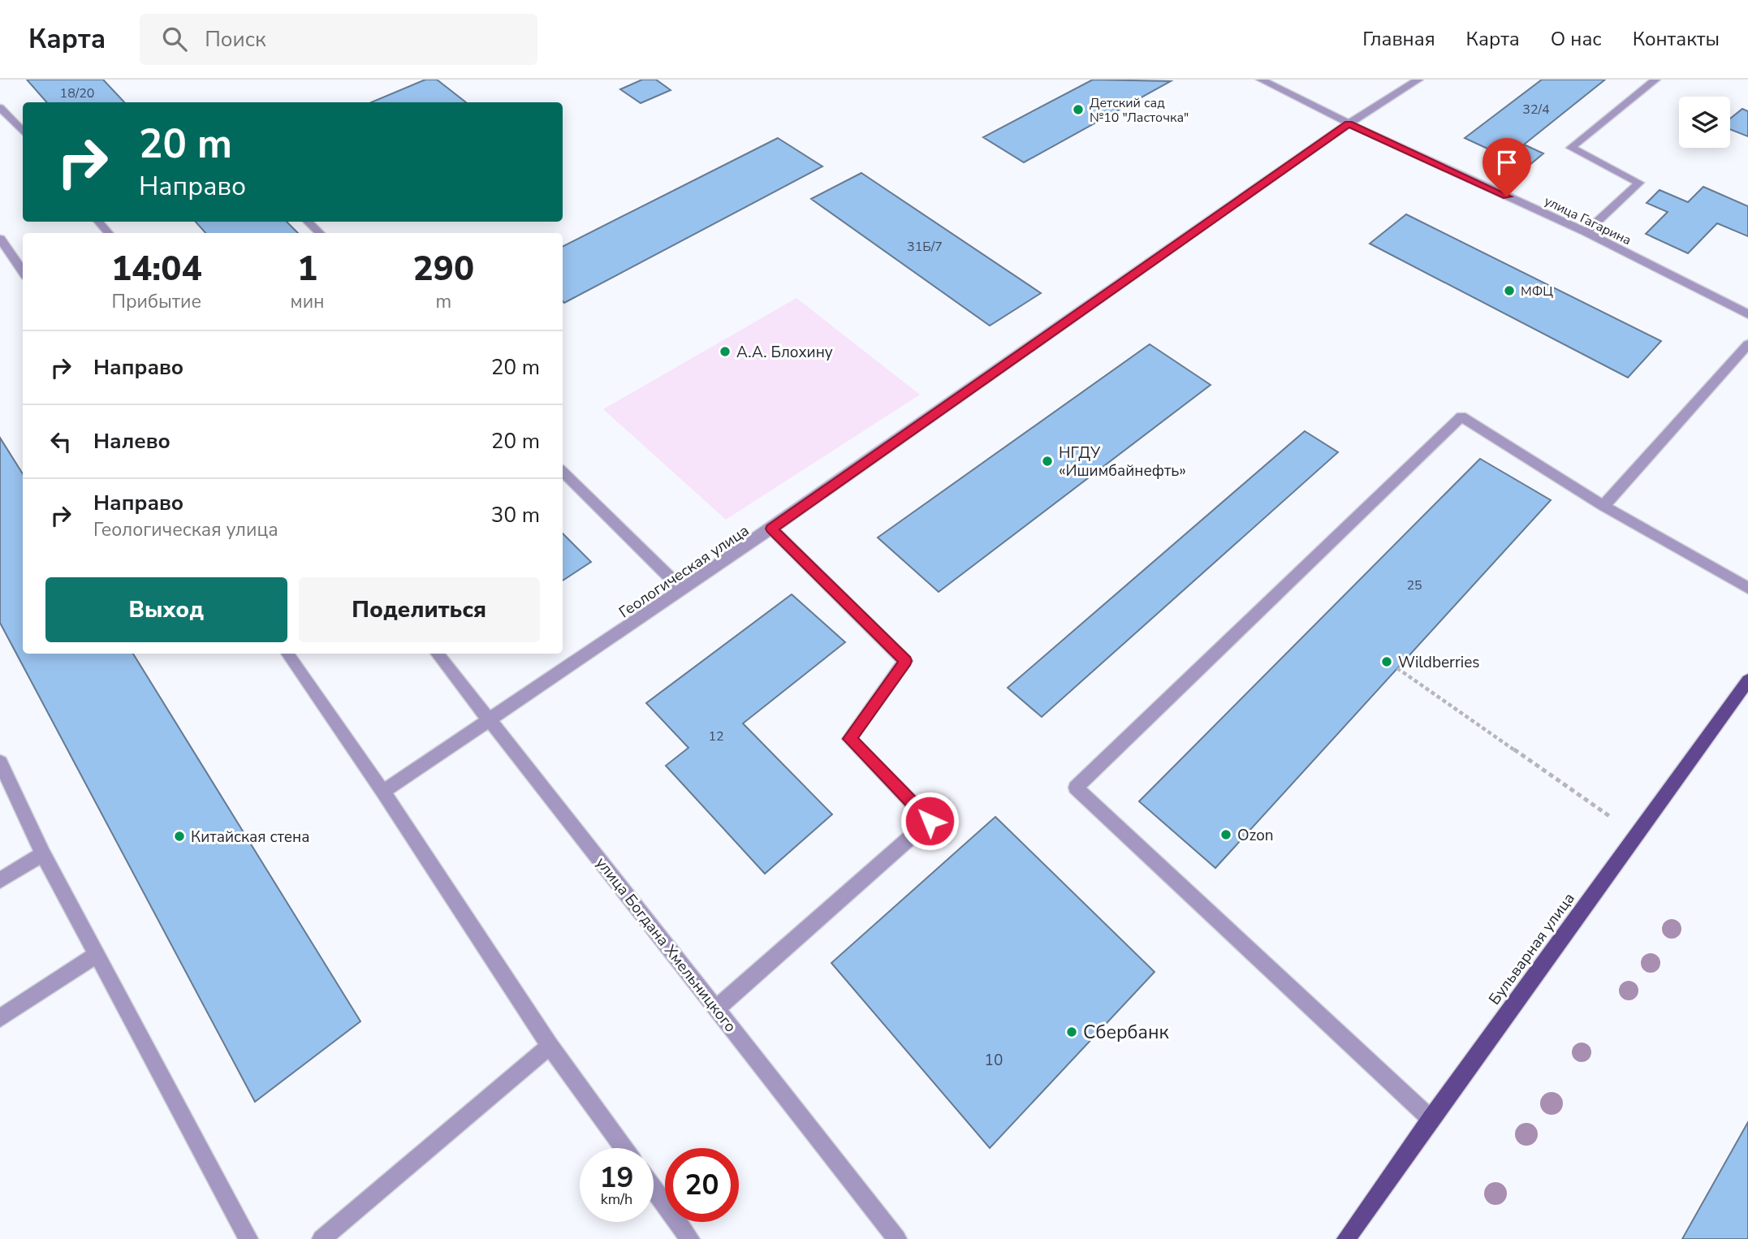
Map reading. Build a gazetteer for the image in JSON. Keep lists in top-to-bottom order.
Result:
{
  "streets": {
    "main road": ["Бульварная улица"],
    "street": ["улица Гагарина", "Геологическая улица", "улица Богдана Хмельницкого"]
  },
  "crossings": [
    ["улица Гагарина", "Геологическая улица"],
    ["Геологическая улица", "улица Богдана Хмельницкого"]
  ],
  "places": [
    "Детский сад №10 \"Ласточка\"",
    "МФЦ",
    "А.А. Блохину",
    "НГДУ «Ишимбайнефть»",
    "Wildberries",
    "Ozon",
    "Китайская стена",
    "Сбербанк"
  ],
  "house_numbers": [
    "18/20",
    "32/4",
    "31Б/7",
    "25",
    "12",
    "10"
  ],
  "page": {
    "header": "Карта",
    "search": "Поиск",
    "nav": [
      "Главная",
      "Карта",
      "О нас",
      "Контакты"
    ],
    "turn": ["20 m", "Направо"],
    "eta": [
      "14:04",
      "Прибытие",
      "1",
      "мин",
      "290",
      "m"
    ],
    "list": [
      {
        "name": "Направо",
        "value": "20 m"
      },
      {
        "name": "Налево",
        "value": "20 m"
      },
      {
        "name": "Направо",
        "note": "Геологическая улица",
        "value": "30 m"
      }
    ],
    "buttons": ["Выход", "Поделиться"],
    "speed": "19 km/h",
    "limit": "20"
  }
}
